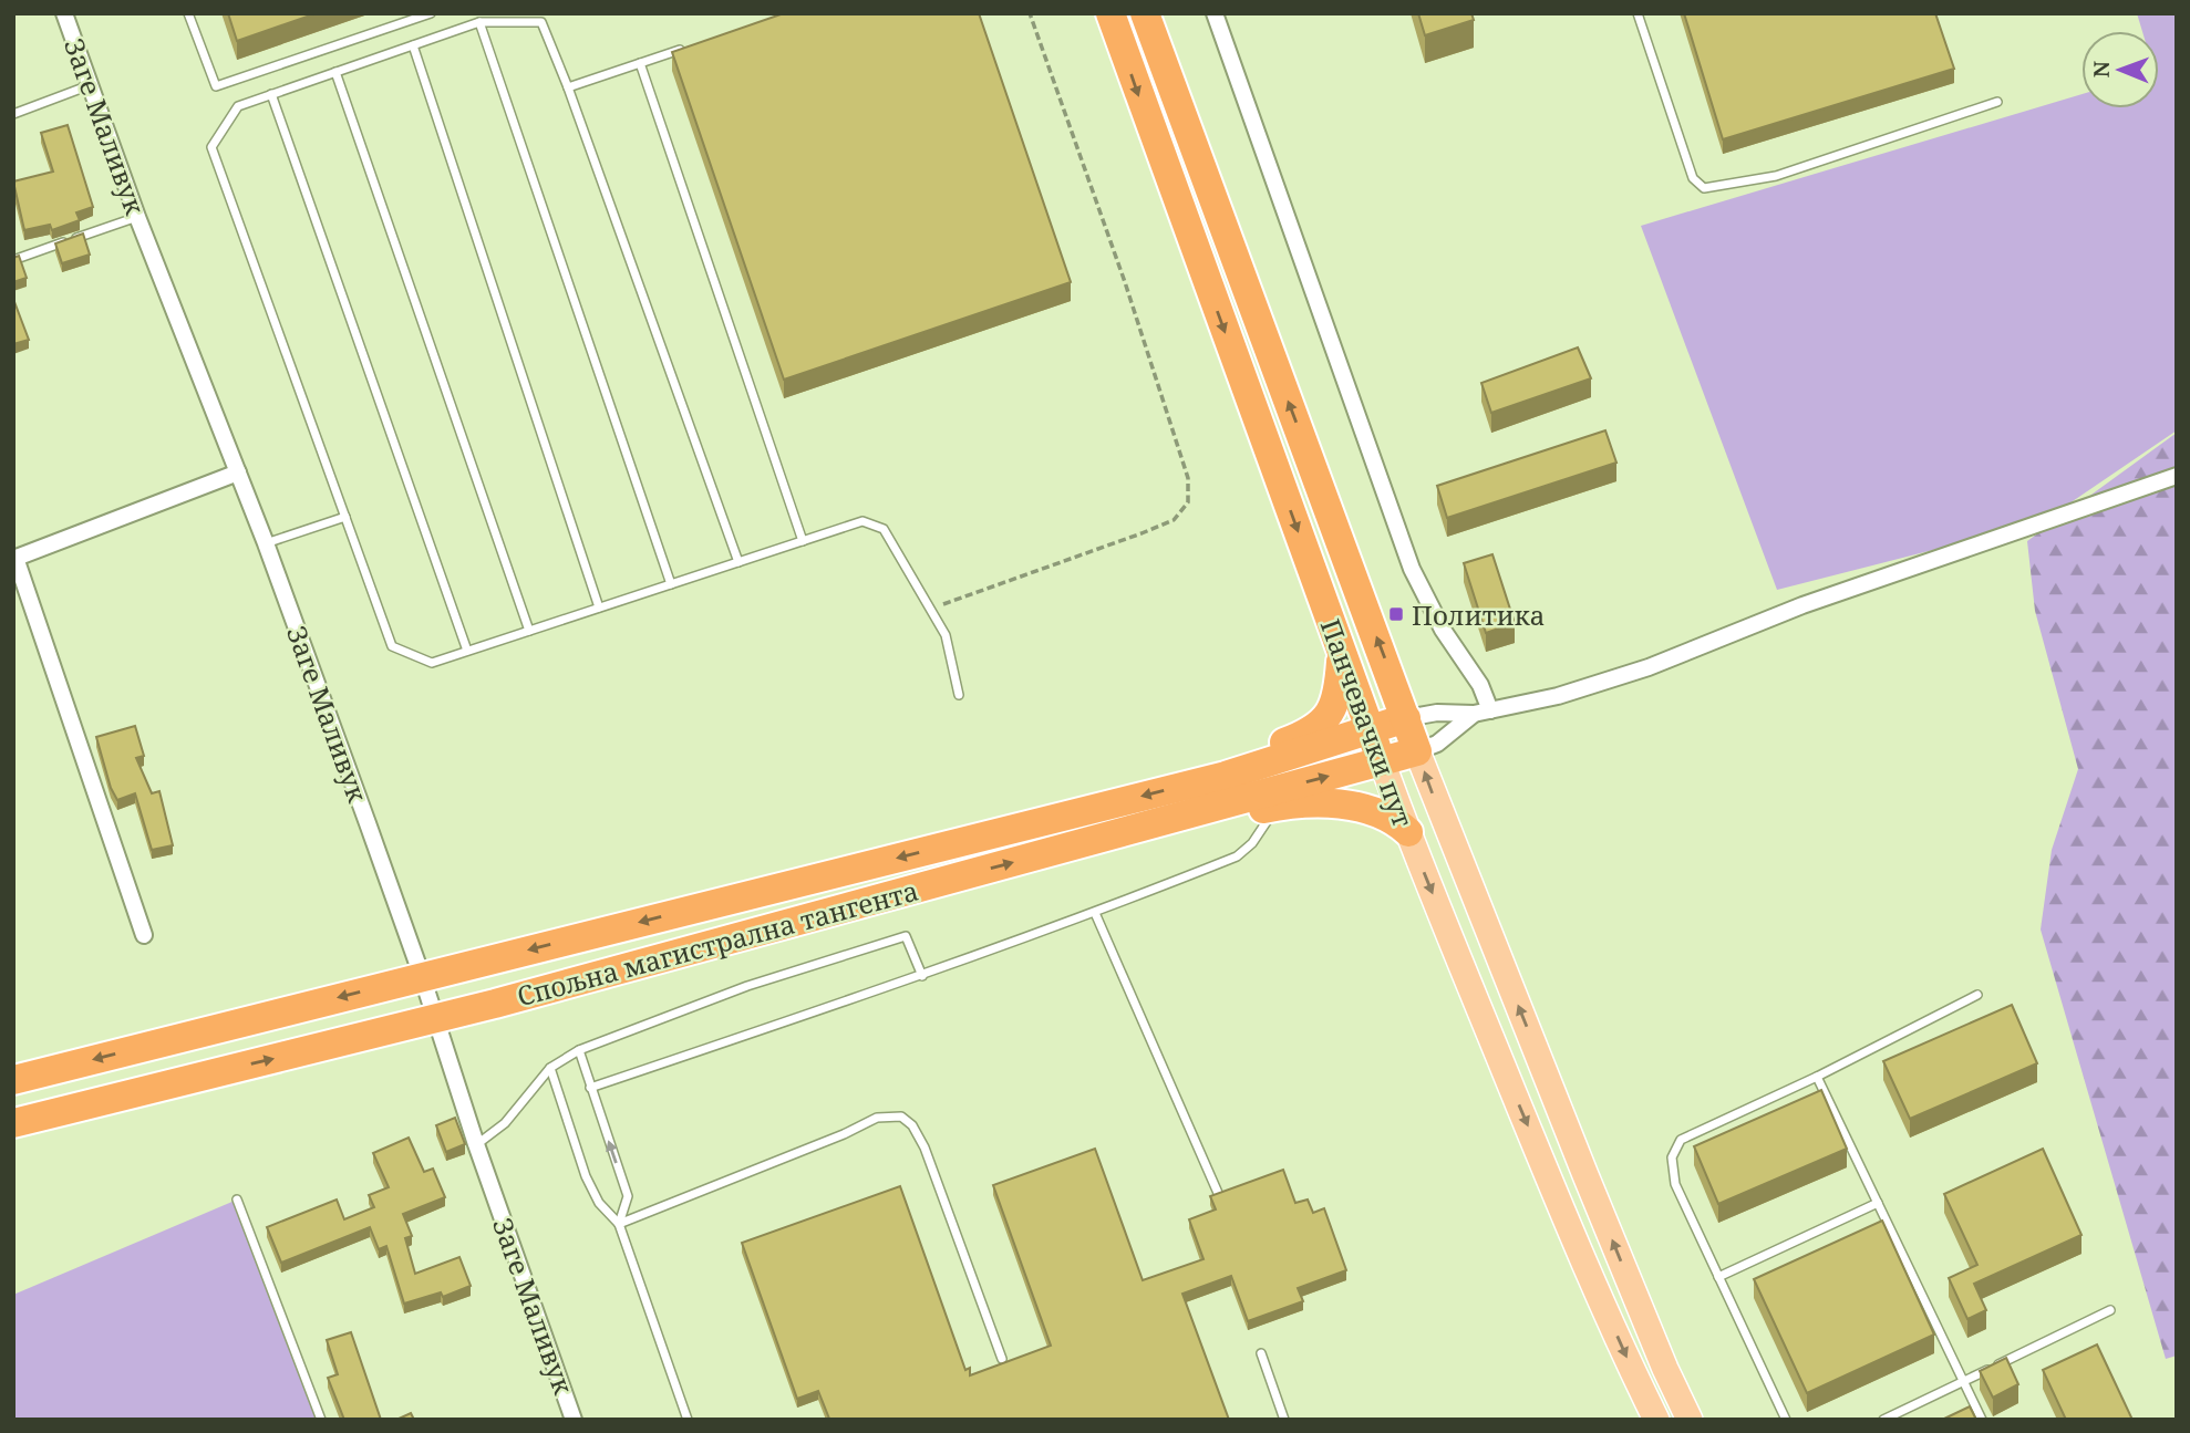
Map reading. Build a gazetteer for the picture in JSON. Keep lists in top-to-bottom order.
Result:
{
  "streets": {
    "highway": ["Панчевачки пут", "Спољна магистрална тангента"],
    "street": ["Заге Маливук"]
  },
  "crossings": [
    ["Заге Маливук", "Спољна магистрална тангента"],
    ["Панчевачки пут", "Спољна магистрална тангента"]
  ],
  "places": {
    "transit": ["Политика"]
  },
  "north": "left"
}
